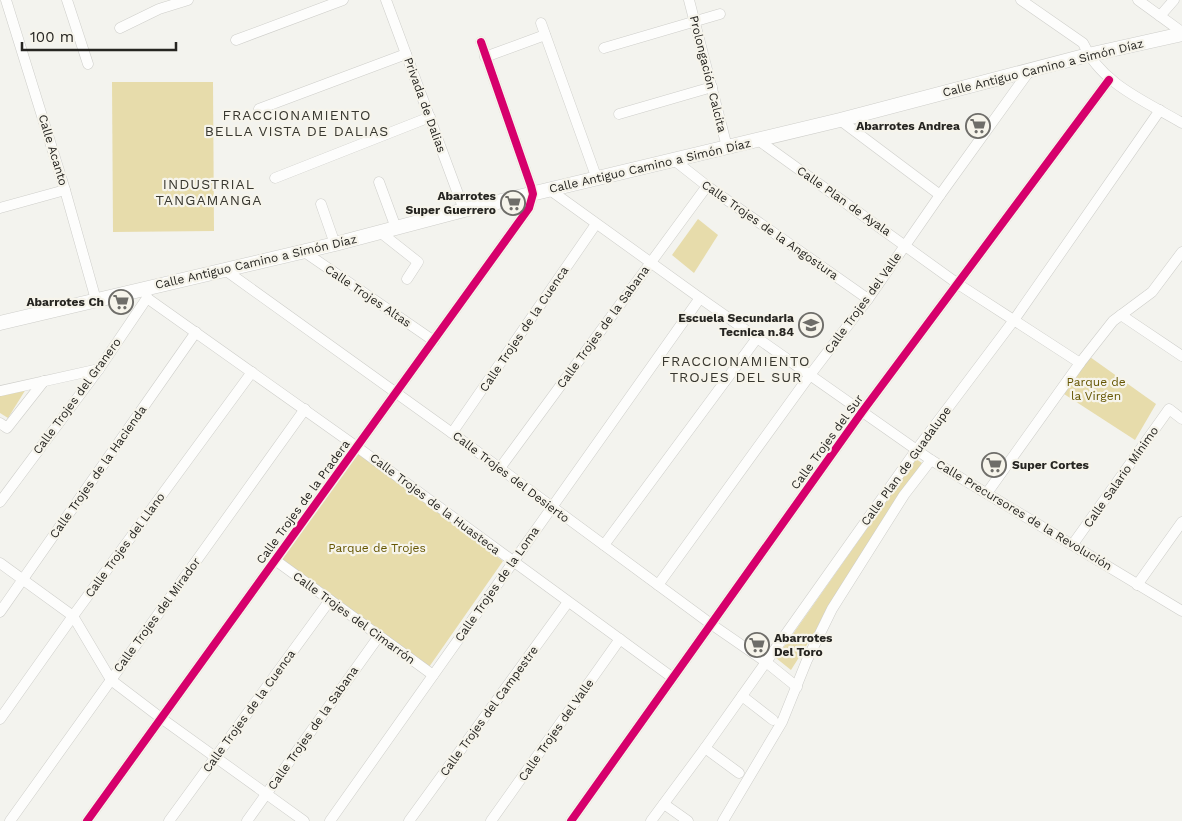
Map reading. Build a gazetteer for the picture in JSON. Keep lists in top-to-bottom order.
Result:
{
  "streets": {
    "main road": ["Calle Antiguo Camino a Simón Díaz"],
    "street": [
      "Prolongación Calcita",
      "Privada de Dalias",
      "Calle Acanto",
      "Calle Plan de Ayala",
      "Calle Trojes de la Angostura",
      "Calle Trojes Altas",
      "Calle Trojes del Valle",
      "Calle Trojes de la Sabana",
      "Calle Trojes de la Cuenca",
      "Calle Trojes del Granero",
      "Calle Trojes del Sur",
      "Calle Plan de Guadalupe",
      "Calle Trojes de la Hacienda",
      "Calle Trojes del Desierto",
      "Calle Salario Mínimo",
      "Calle Trojes de la Pradera",
      "Calle Trojes de la Huasteca",
      "Calle Precursores de la Revolución",
      "Calle Trojes del Llano",
      "Calle Trojes de la Loma",
      "Calle Trojes del Mirador",
      "Calle Trojes del Cimarrón",
      "Calle Trojes del Campestre"
    ]
  },
  "crossings": [
    ["Calle Antiguo Camino a Simón Díaz", "Prolongación Calcita"],
    ["Calle Antiguo Camino a Simón Díaz", "Privada de Dalias"],
    ["Calle Antiguo Camino a Simón Díaz", "Calle Acanto"],
    ["Calle Antiguo Camino a Simón Díaz", "Calle Plan de Ayala"],
    ["Calle Antiguo Camino a Simón Díaz", "Calle Trojes de la Angostura"],
    ["Calle Antiguo Camino a Simón Díaz", "Calle Trojes Altas"],
    ["Calle Antiguo Camino a Simón Díaz", "Calle Trojes del Valle"],
    ["Calle Antiguo Camino a Simón Díaz", "Calle Trojes del Granero"],
    ["Calle Antiguo Camino a Simón Díaz", "Calle Trojes del Desierto"],
    ["Calle Antiguo Camino a Simón Díaz", "Calle Trojes de la Pradera"],
    ["Calle Antiguo Camino a Simón Díaz", "Calle Trojes de la Huasteca"],
    ["Calle Antiguo Camino a Simón Díaz", "Calle Precursores de la Revolución"],
    ["Calle Plan de Ayala", "Calle Trojes del Valle"],
    ["Calle Plan de Ayala", "Calle Trojes del Sur"],
    ["Calle Plan de Ayala", "Calle Plan de Guadalupe"],
    ["Calle Trojes de la Angostura", "Calle Trojes del Valle"],
    ["Calle Trojes de la Angostura", "Calle Trojes de la Sabana"],
    ["Calle Trojes Altas", "Calle Trojes de la Pradera"],
    ["Calle Trojes del Valle", "Calle Trojes del Desierto"],
    ["Calle Trojes del Valle", "Calle Trojes de la Huasteca"],
    ["Calle Trojes del Valle", "Calle Precursores de la Revolución"],
    ["Calle Trojes de la Sabana", "Calle Trojes del Desierto"],
    ["Calle Trojes de la Sabana", "Calle Precursores de la Revolución"],
    ["Calle Trojes de la Sabana", "Calle Trojes del Cimarrón"],
    ["Calle Trojes de la Cuenca", "Calle Trojes del Desierto"],
    ["Calle Trojes de la Cuenca", "Calle Precursores de la Revolución"],
    ["Calle Trojes de la Cuenca", "Calle Trojes del Cimarrón"],
    ["Calle Trojes del Granero", "Calle Trojes de la Huasteca"],
    ["Calle Trojes del Sur", "Calle Trojes del Desierto"],
    ["Calle Trojes del Sur", "Calle Trojes de la Huasteca"],
    ["Calle Trojes del Sur", "Calle Precursores de la Revolución"],
    ["Calle Plan de Guadalupe", "Calle Trojes del Desierto"],
    ["Calle Plan de Guadalupe", "Calle Precursores de la Revolución"],
    ["Calle Trojes de la Hacienda", "Calle Trojes de la Huasteca"],
    ["Calle Trojes del Desierto", "Calle Trojes de la Pradera"],
    ["Calle Trojes del Desierto", "Calle Trojes de la Loma"],
    ["Calle Salario Mínimo", "Calle Precursores de la Revolución"],
    ["Calle Trojes de la Pradera", "Calle Trojes de la Huasteca"],
    ["Calle Trojes de la Pradera", "Calle Trojes del Cimarrón"],
    ["Calle Trojes de la Huasteca", "Calle Trojes del Llano"],
    ["Calle Trojes de la Huasteca", "Calle Trojes de la Loma"],
    ["Calle Trojes de la Huasteca", "Calle Trojes del Mirador"],
    ["Calle Trojes de la Huasteca", "Calle Trojes del Campestre"],
    ["Calle Precursores de la Revolución", "Calle Trojes de la Loma"],
    ["Calle Trojes de la Loma", "Calle Trojes del Cimarrón"]
  ],
  "districts": ["FRACCIONAMIENTO BELLA VISTA DE DALIAS", "INDUSTRIAL TANGAMANGA", "FRACCIONAMIENTO TROJES DEL SUR"],
  "parks": ["Parque de la Virgen", "Parque de Trojes"],
  "places": {
    "supermarket": [
      "Abarrotes Andrea",
      "Abarrotes Super Guerrero",
      "Abarrotes Ch",
      "Super Cortes",
      "Abarrotes Del Toro"
    ],
    "school or university": ["Escuela Secundaria Tecnica n.84"]
  },
  "scale_bar": "100 m"
}
